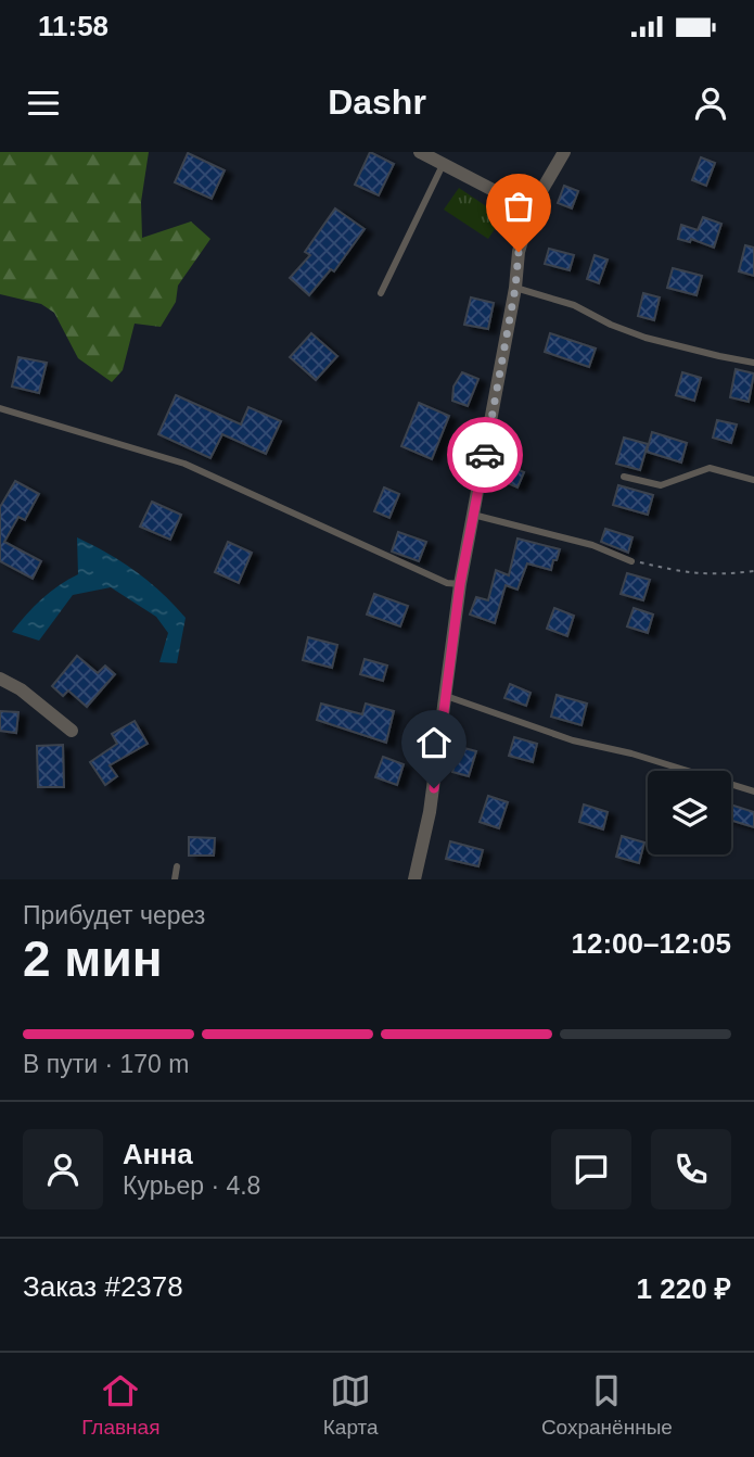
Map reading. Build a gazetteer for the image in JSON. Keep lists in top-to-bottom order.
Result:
{
  "page": {
    "status": "11:58",
    "header": "Dashr",
    "heading": ["2 мин", "Прибудет через", "12:00–12:05"],
    "panel": [
      "Анна",
      "Курьер · 4.8",
      "Заказ #2378",
      "1 220 ₽"
    ],
    "bar": "В пути · 170 m",
    "tabs": ["Главная", "Карта", "Сохранённые"]
  }
}
